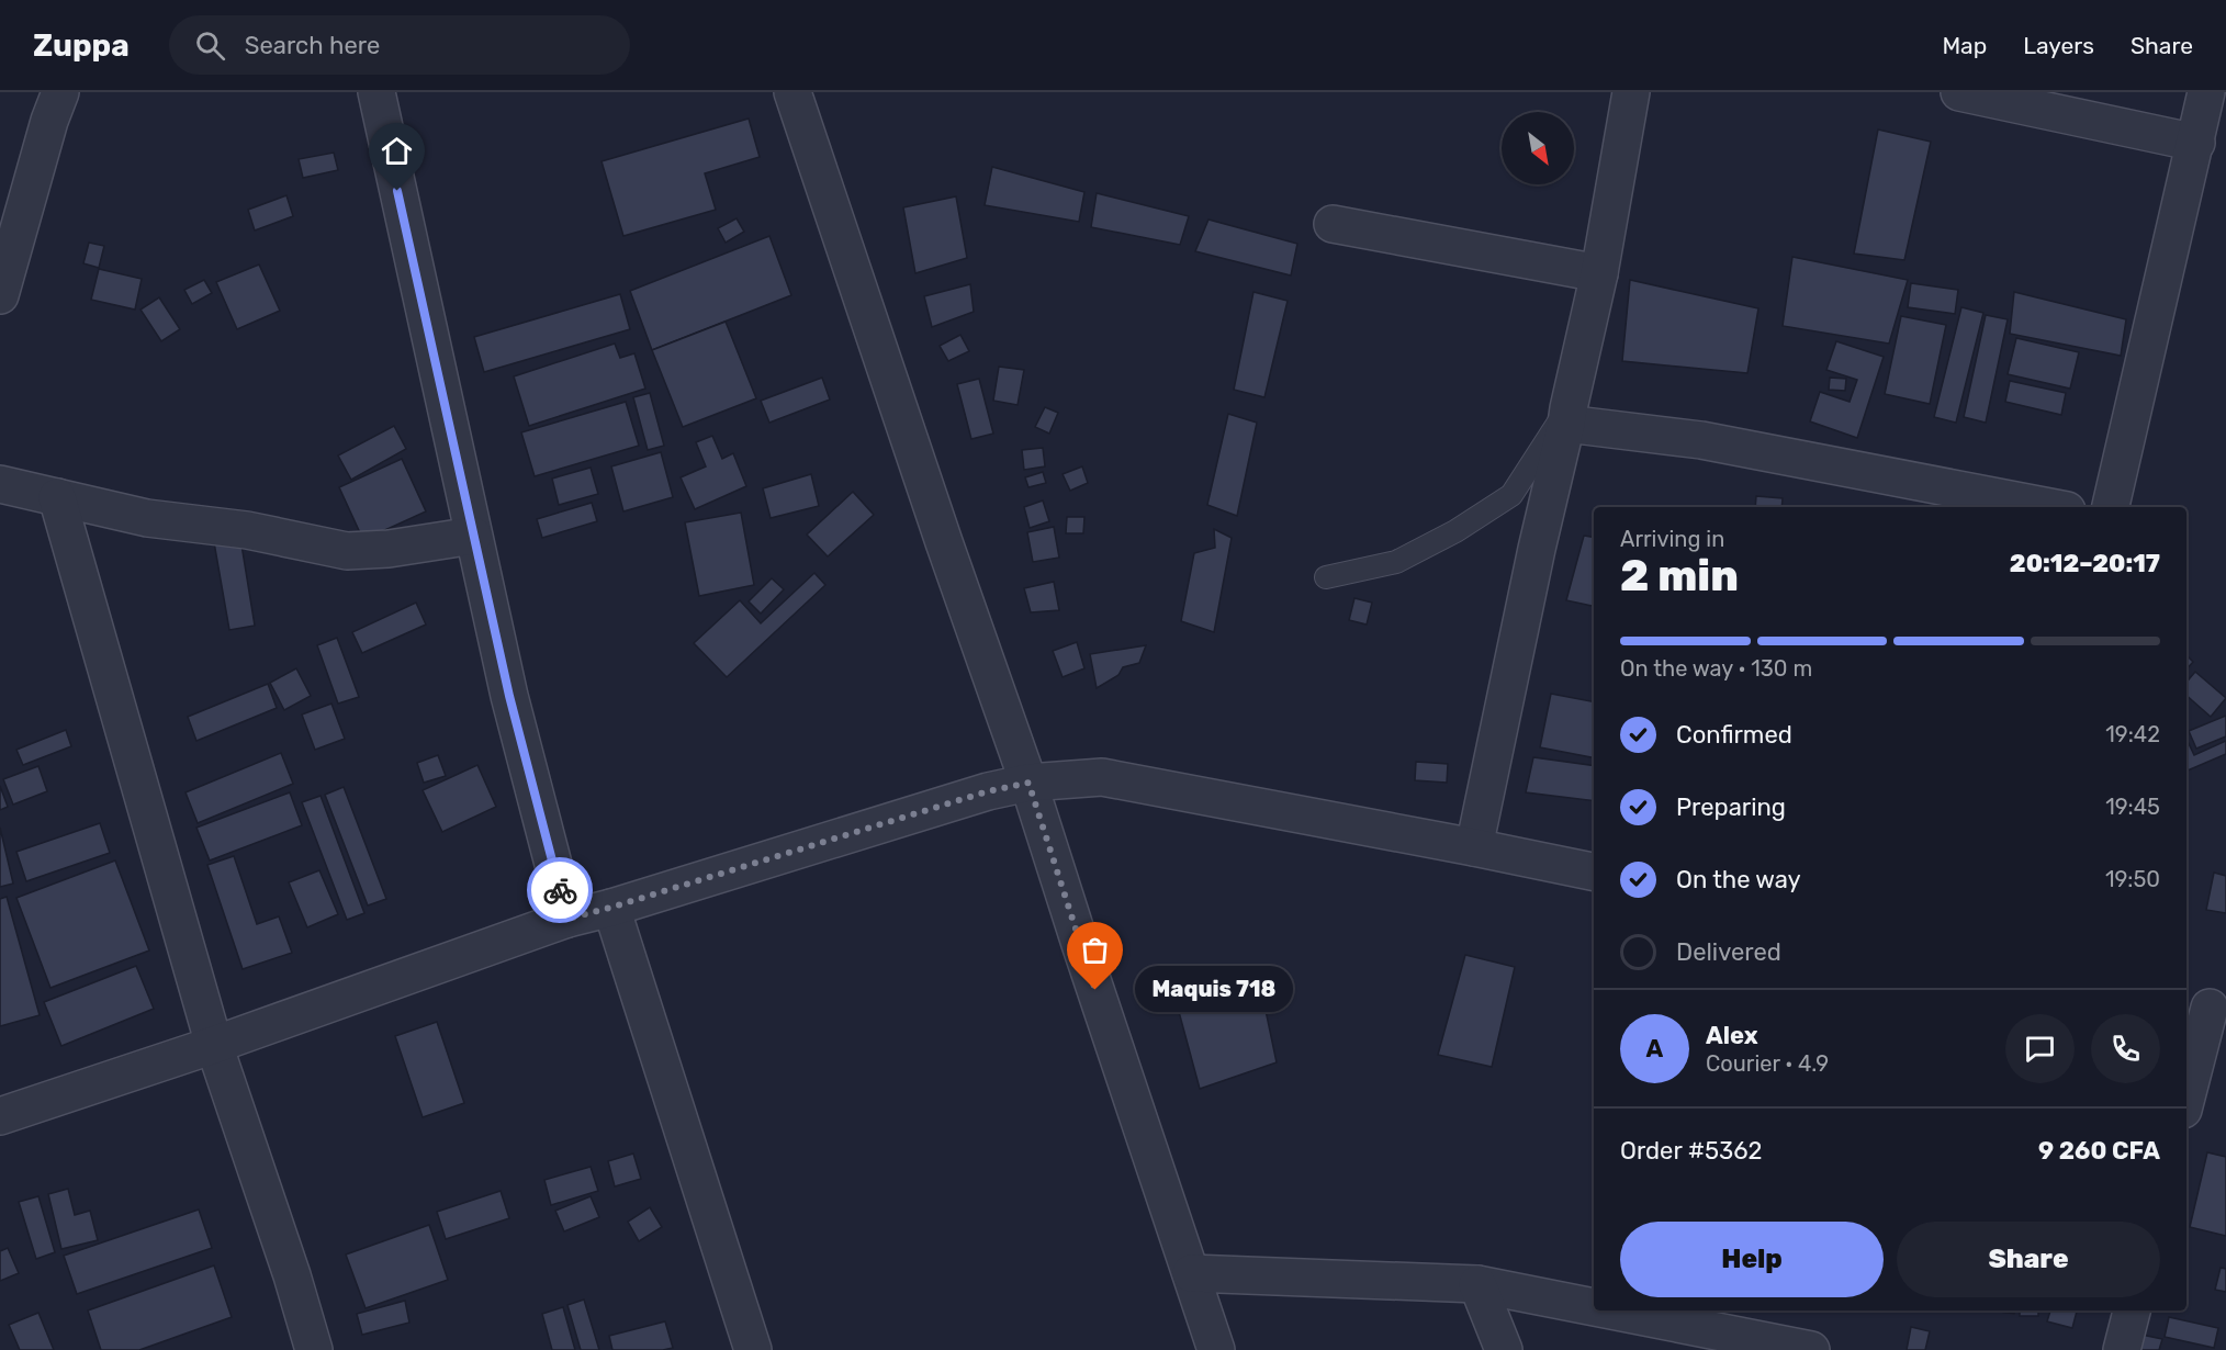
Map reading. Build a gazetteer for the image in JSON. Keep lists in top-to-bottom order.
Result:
{
  "places": ["Maquis 718"],
  "north": "bottom right",
  "page": {
    "header": "Zuppa",
    "search": "Search here",
    "nav": ["Map", "Layers", "Share"],
    "heading": ["2 min", "Arriving in", "20:12–20:17"],
    "panel": [
      "Alex",
      "Courier · 4.9",
      "Order #5362",
      "9 260 CFA"
    ],
    "bar": "On the way · 130 m",
    "list": [
      ["Confirmed", "19:42"],
      ["Preparing", "19:45"],
      ["On the way", "19:50"],
      "Delivered"
    ],
    "bubble": "Maquis 718",
    "round": "A",
    "buttons": ["Help", "Share"]
  }
}
